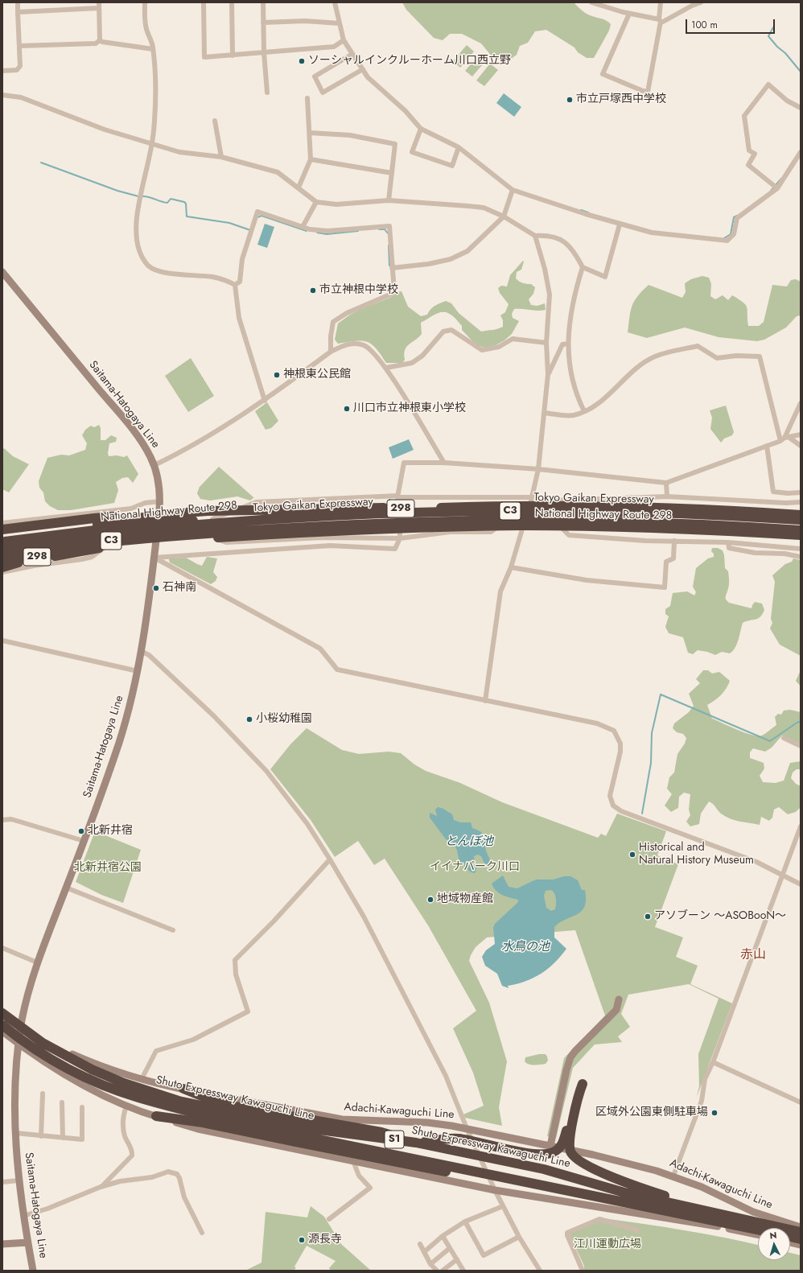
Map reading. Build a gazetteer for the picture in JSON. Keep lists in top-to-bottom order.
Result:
{
  "streets": {
    "highway": [
      "Tokyo Gaikan Expressway",
      "298",
      "C3",
      "National Highway Route 298",
      "Shuto Expressway Kawaguchi Line",
      "S1"
    ],
    "main road": ["Saitama-Hatogaya Line", "Adachi-Kawaguchi Line"]
  },
  "crossings": [
    ["Saitama-Hatogaya Line", "National Highway Route 298"],
    ["Saitama-Hatogaya Line", "Adachi-Kawaguchi Line"],
    ["298", "National Highway Route 298"]
  ],
  "districts": ["赤山"],
  "water": ["とんぼ池", "水鳥の池"],
  "parks": ["イイナパーク川口", "北新井宿公園", "江川運動広場"],
  "places": [
    "ソーシャルインクルーホーム川口西立野",
    "市立戸塚西中学校",
    "市立神根中学校",
    "神根東公民館",
    "川口市立神根東小学校",
    "石神南",
    "小桜幼稚園",
    "北新井宿",
    "Historical and Natural History Museum",
    "地域物産館",
    "アソブーン ～ASOBooN～",
    "区域外公園東側駐車場",
    "源長寺"
  ],
  "scale_bar": "100 m",
  "north": "top"
}
